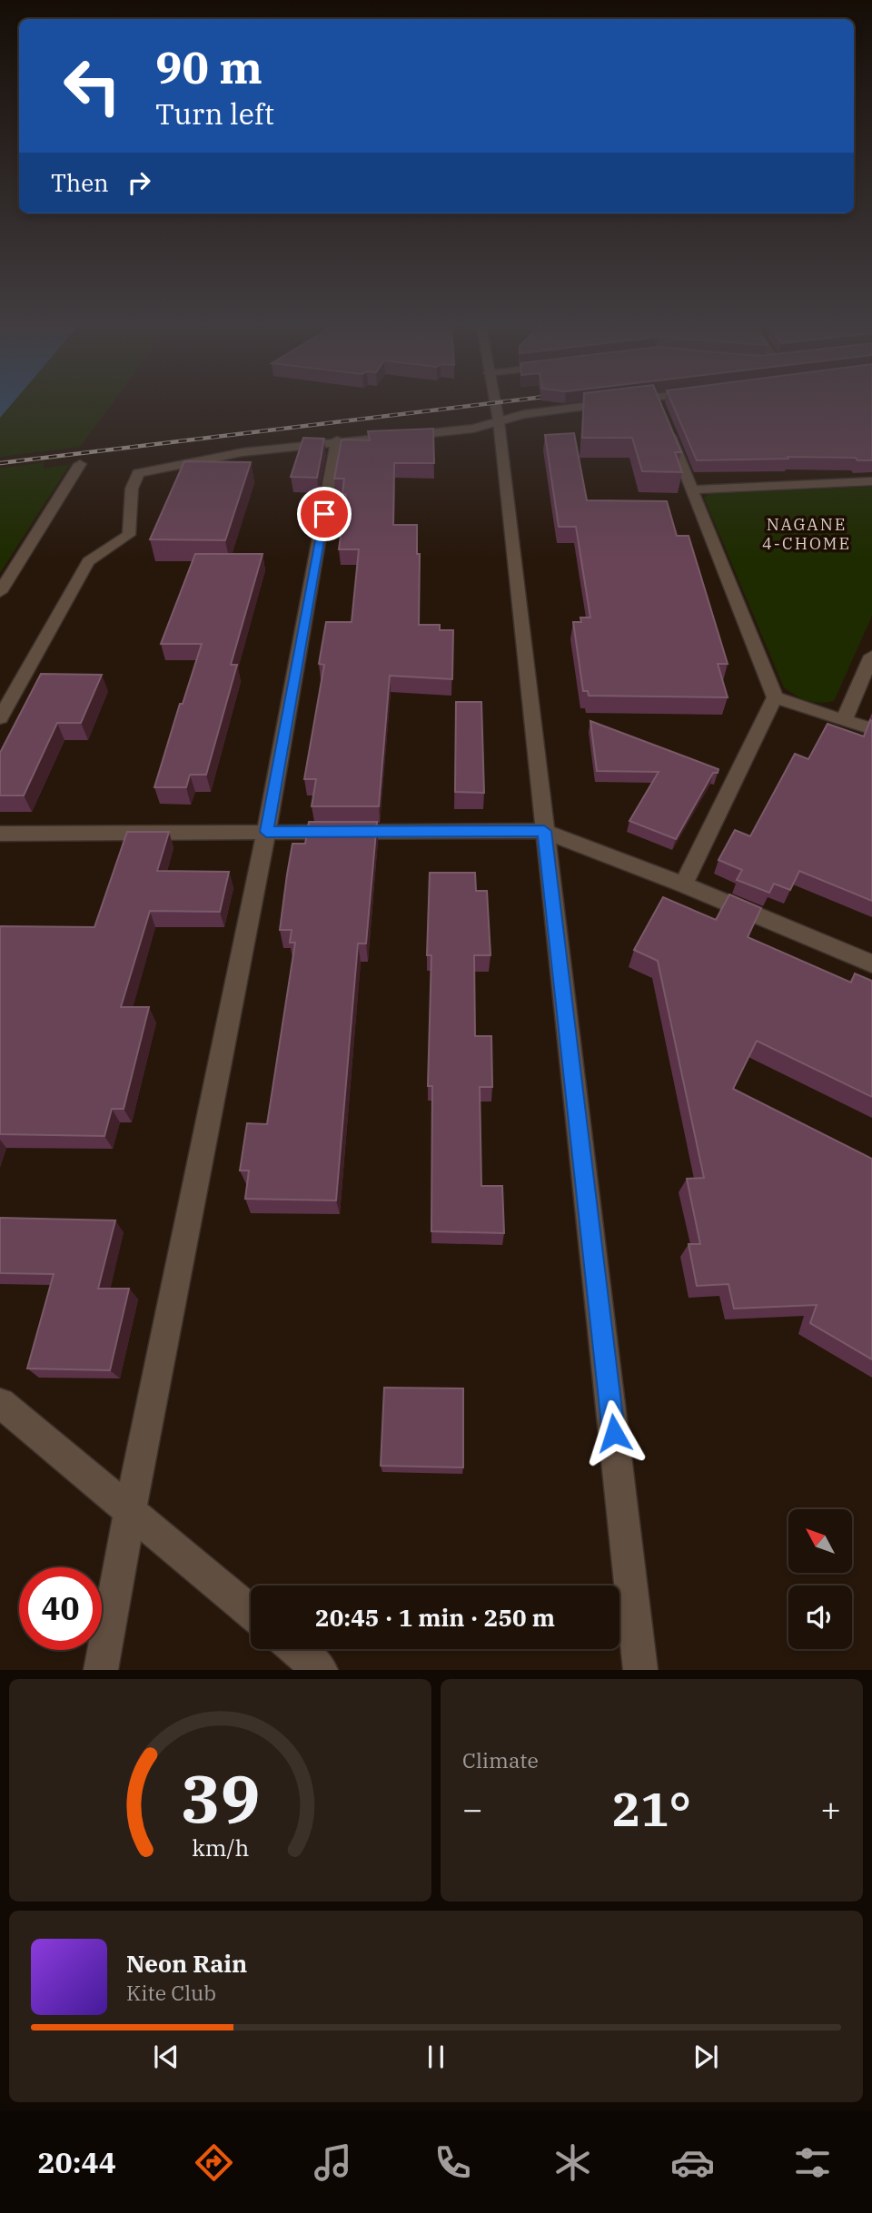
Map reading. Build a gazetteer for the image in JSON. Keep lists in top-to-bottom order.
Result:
{
  "districts": ["NAGANE 4-CHOME"],
  "north": "top left",
  "page": {
    "turn": ["90 m", "Turn left"],
    "then": "Then",
    "limit": "40",
    "trip": "20:45 · 1 min · 250 m",
    "tile": "Climate",
    "heat": ["−", "21°", "+"],
    "song": ["Neon Rain", "Kite Club"],
    "tabs": "20:44",
    "gauge": ["39", "km/h"]
  }
}
